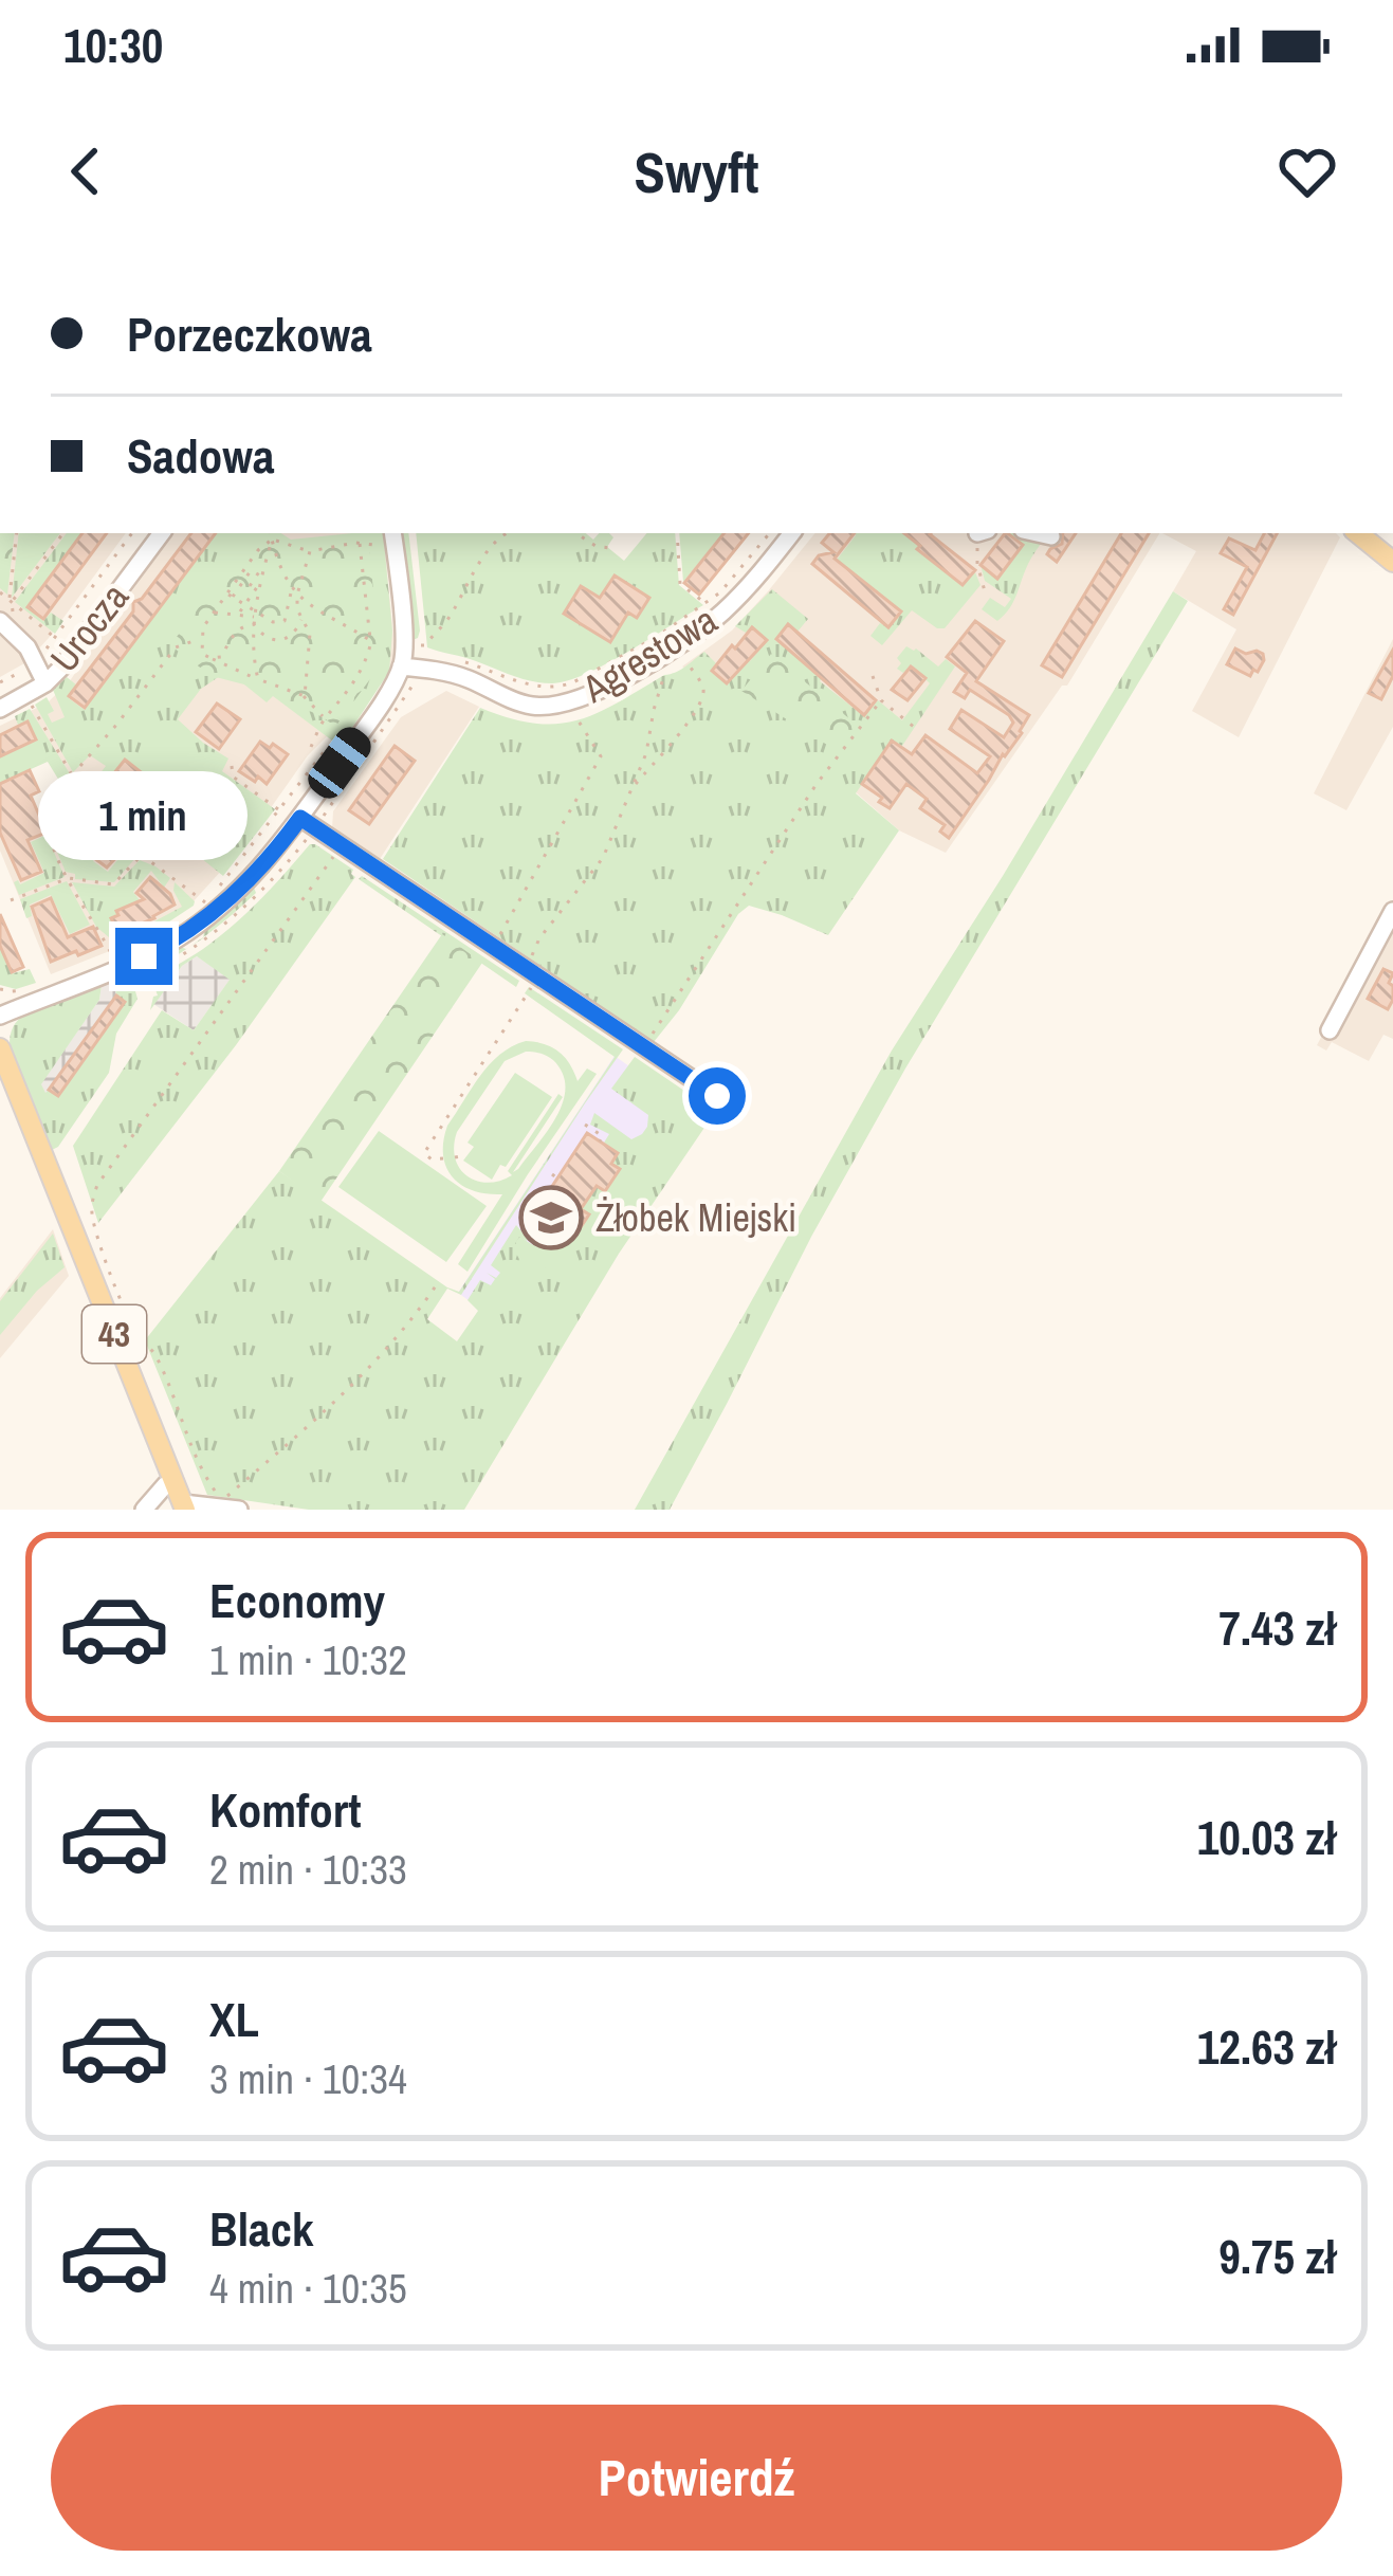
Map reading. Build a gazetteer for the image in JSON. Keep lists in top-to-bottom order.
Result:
{
  "streets": {
    "main road": ["43"],
    "street": ["Urocza", "Agrestowa"]
  },
  "places": {
    "school or university": ["Żłobek Miejski"]
  },
  "page": {
    "status": "10:30",
    "header": "Swyft",
    "banner": ["Porzeczkowa", "Sadowa"],
    "bubble": "1 min",
    "list": [
      {
        "name": "Economy",
        "note": "1 min · 10:32",
        "value": "7.43 zł"
      },
      {
        "name": "Komfort",
        "note": "2 min · 10:33",
        "value": "10.03 zł"
      },
      {
        "name": "XL",
        "note": "3 min · 10:34",
        "value": "12.63 zł"
      },
      {
        "name": "Black",
        "note": "4 min · 10:35",
        "value": "9.75 zł"
      }
    ],
    "buttons": "Potwierdź"
  }
}
